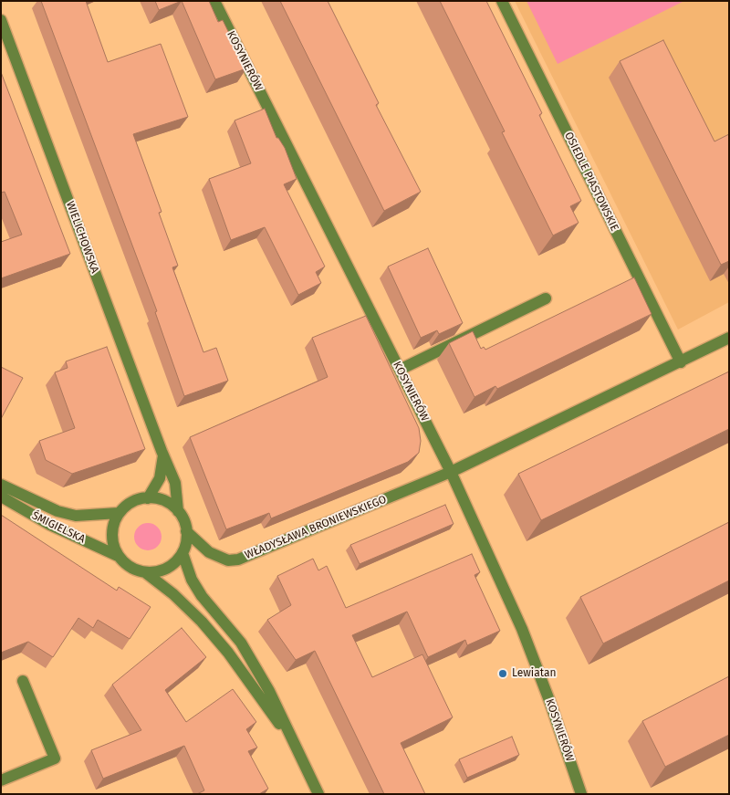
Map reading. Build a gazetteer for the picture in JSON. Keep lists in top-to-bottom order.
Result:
{
  "streets": {
    "street": [
      "KOSYNIERÓW",
      "OSIEDLE PIASTOWSKIE",
      "WIELICHOWSKA",
      "ŚMIGIELSKA",
      "WŁADYSŁAWA BRONIEWSKIEGO"
    ]
  },
  "crossings": [
    ["KOSYNIERÓW", "WŁADYSŁAWA BRONIEWSKIEGO"],
    ["WIELICHOWSKA", "ŚMIGIELSKA"],
    ["WIELICHOWSKA", "WŁADYSŁAWA BRONIEWSKIEGO"],
    ["ŚMIGIELSKA", "WŁADYSŁAWA BRONIEWSKIEGO"]
  ],
  "places": ["Lewiatan"]
}
